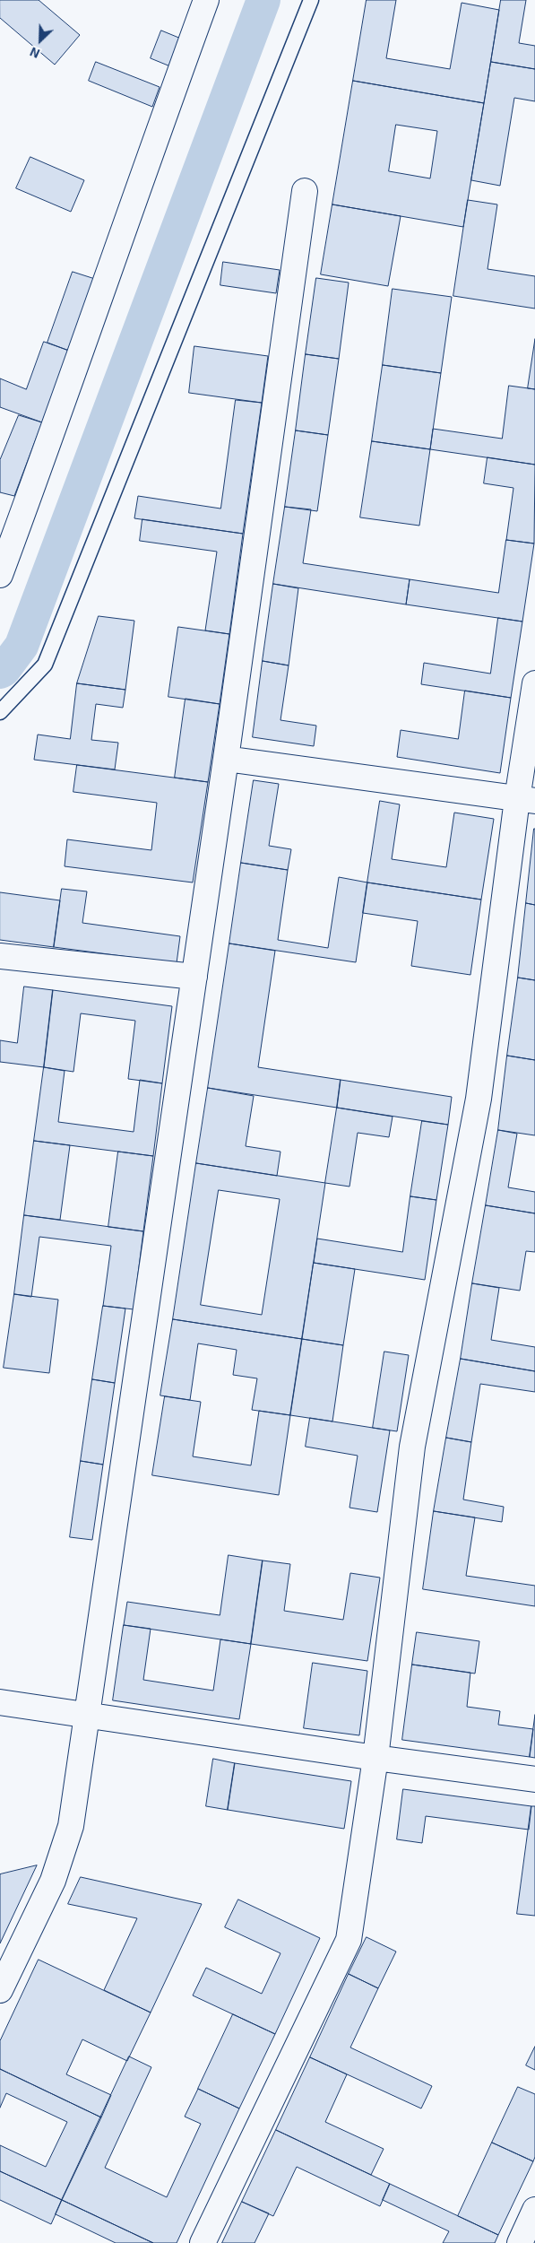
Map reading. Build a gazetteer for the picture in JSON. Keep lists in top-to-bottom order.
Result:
{
  "north": "bottom left"
}
